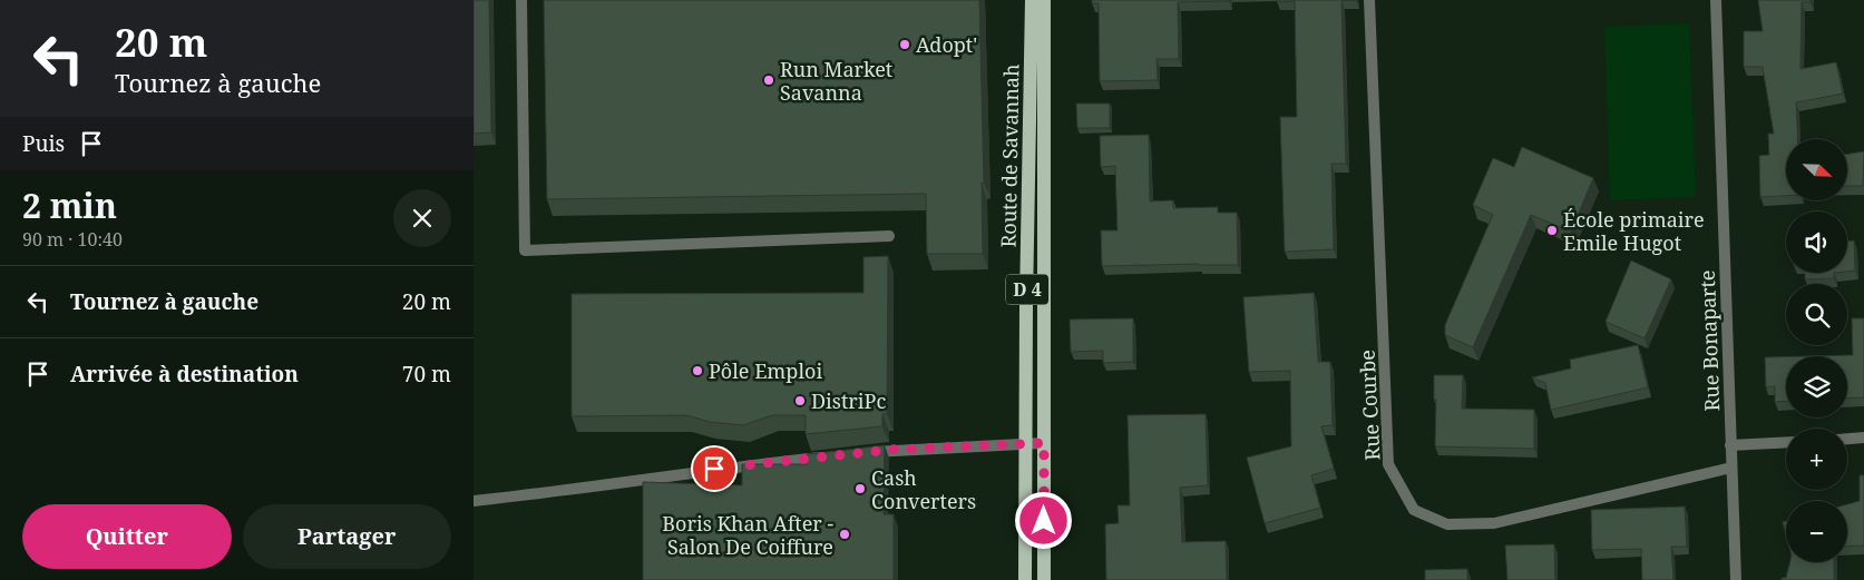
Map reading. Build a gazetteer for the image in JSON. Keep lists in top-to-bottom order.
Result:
{
  "streets": {
    "main road": ["Route de Savannah", "D 4"],
    "street": ["Rue Bonaparte", "Rue Courbe"]
  },
  "crossings": [
    ["Rue Bonaparte", "Rue Courbe"]
  ],
  "places": [
    "Adopt'",
    "Run Market Savanna",
    "École primaire Emile Hugot",
    "Pôle Emploi",
    "DistriPc",
    "Cash Converters",
    "Boris Khan After - Salon De Coiffure"
  ],
  "north": "bottom right",
  "page": {
    "turn": ["20 m", "Tournez à gauche"],
    "then": "Puis",
    "map_buttons": ["+", "−"],
    "heading": ["2 min", "90 m · 10:40"],
    "list": [
      {
        "name": "Tournez à gauche",
        "value": "20 m"
      },
      {
        "name": "Arrivée à destination",
        "value": "70 m"
      }
    ],
    "buttons": ["Quitter", "Partager"]
  }
}
